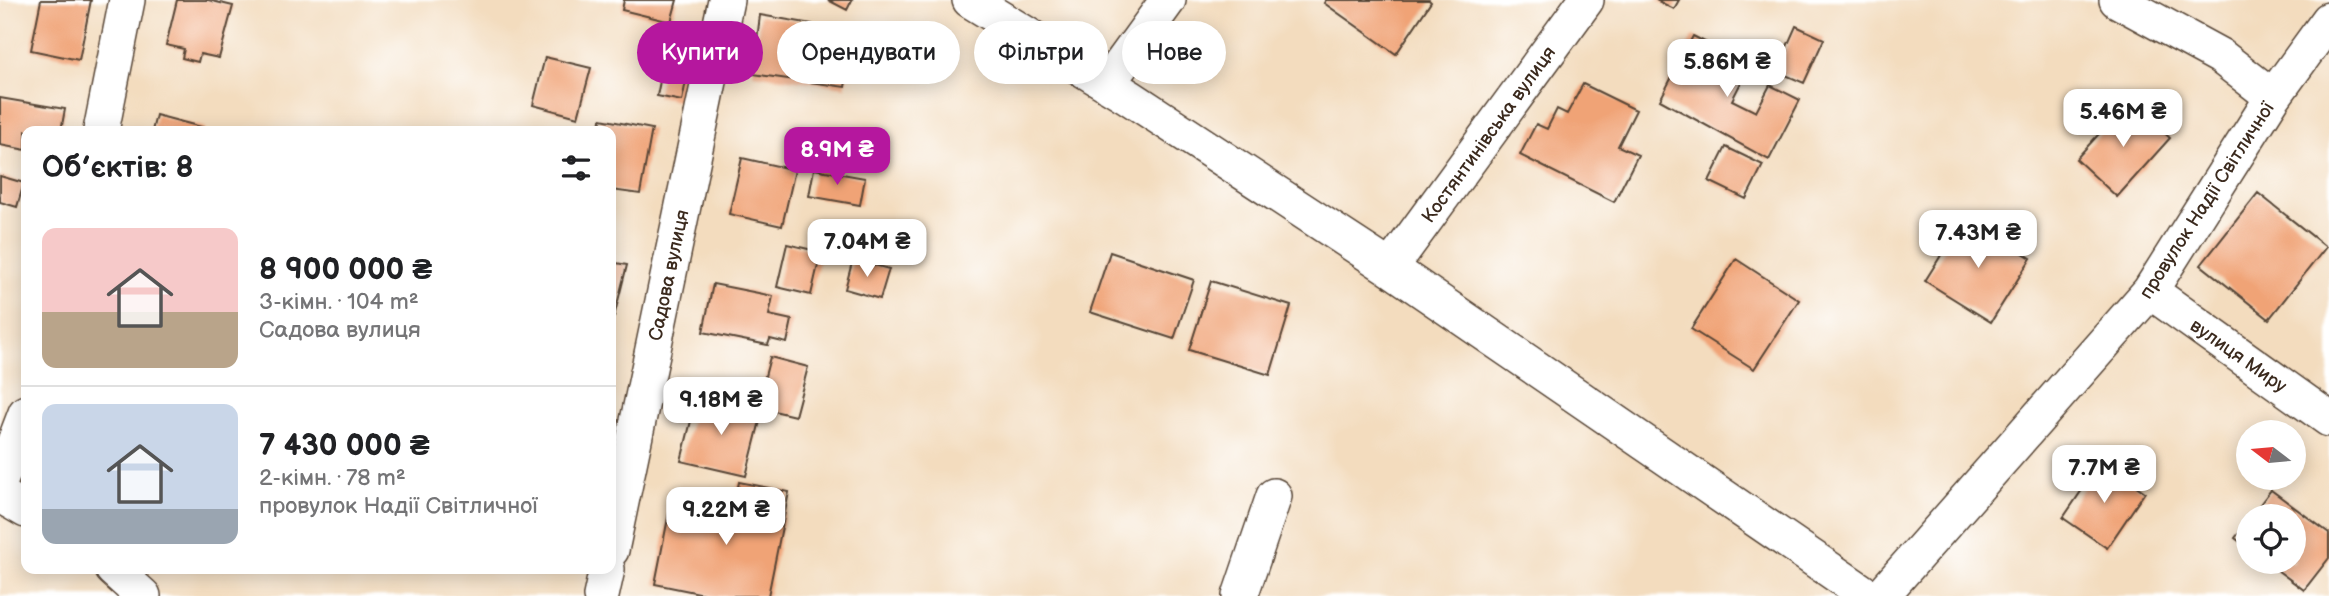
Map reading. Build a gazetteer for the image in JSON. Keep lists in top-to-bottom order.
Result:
{
  "streets": {
    "street": [
      "Костянтинівська вулиця",
      "провулок Надії Світличної",
      "Садова вулиця",
      "вулиця Миру"
    ]
  },
  "crossings": [
    ["провулок Надії Світличної", "вулиця Миру"]
  ],
  "north": "left",
  "page": {
    "chip": [
      "Купити",
      "Орендувати",
      "Фільтри",
      "Нове"
    ],
    "price": [
      "5.86M ₴",
      "5.46M ₴",
      "8.9M ₴",
      "7.43M ₴",
      "7.04M ₴",
      "9.18M ₴",
      "7.7M ₴",
      "9.22M ₴"
    ],
    "heading": "Об’єктів: 8",
    "list": [
      {
        "name": "8 900 000 ₴",
        "note": "3-кімн. · 104 m² · Садова вулиця"
      },
      {
        "name": "7 430 000 ₴",
        "note": "2-кімн. · 78 m² · провулок Надії Світличної"
      }
    ]
  }
}
